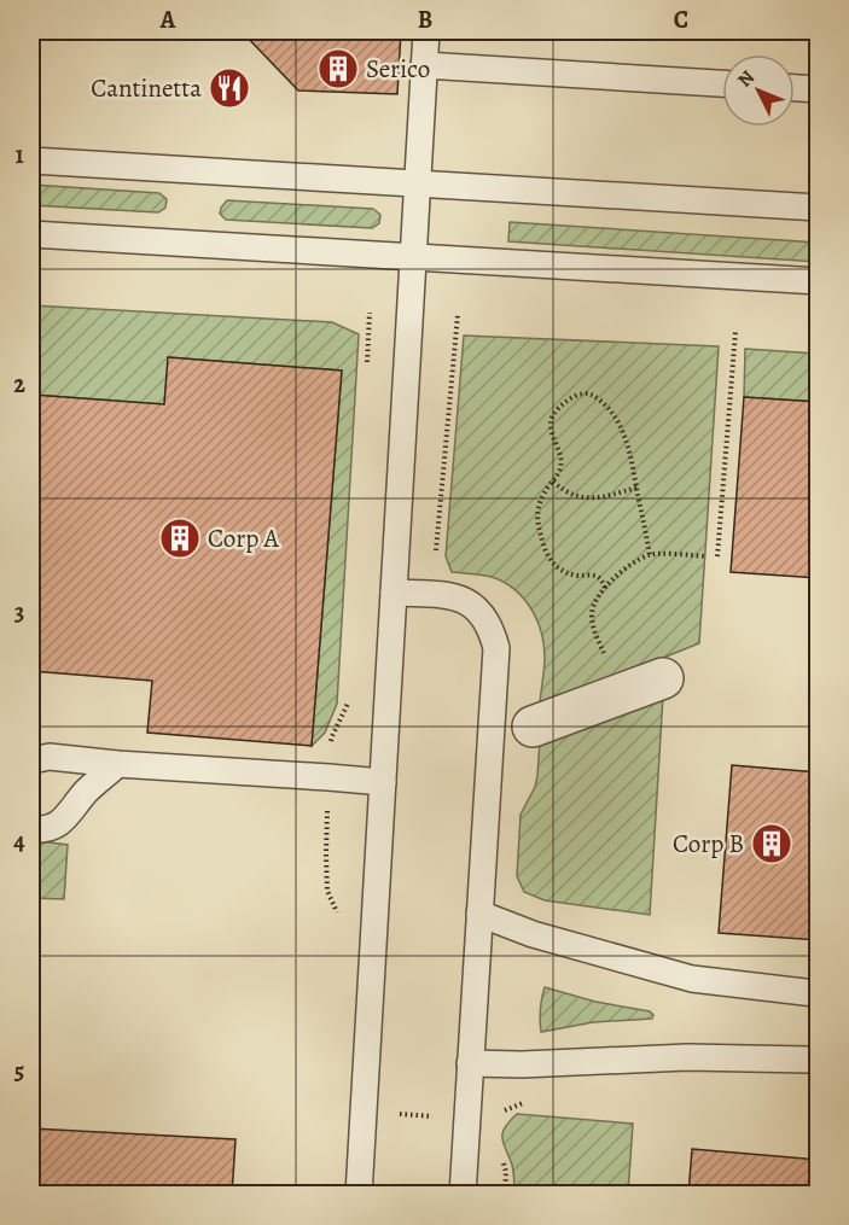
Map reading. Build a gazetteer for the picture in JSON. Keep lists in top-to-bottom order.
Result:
{
  "places": {
    "building": ["Serico", "Corp A", "Corp B"],
    "restaurant": ["Cantinetta"]
  },
  "north": "top left",
  "grid": {
    "columns": ["A", "B", "C"],
    "rows": [
      "1",
      "2",
      "3",
      "4",
      "5"
    ]
  }
}
